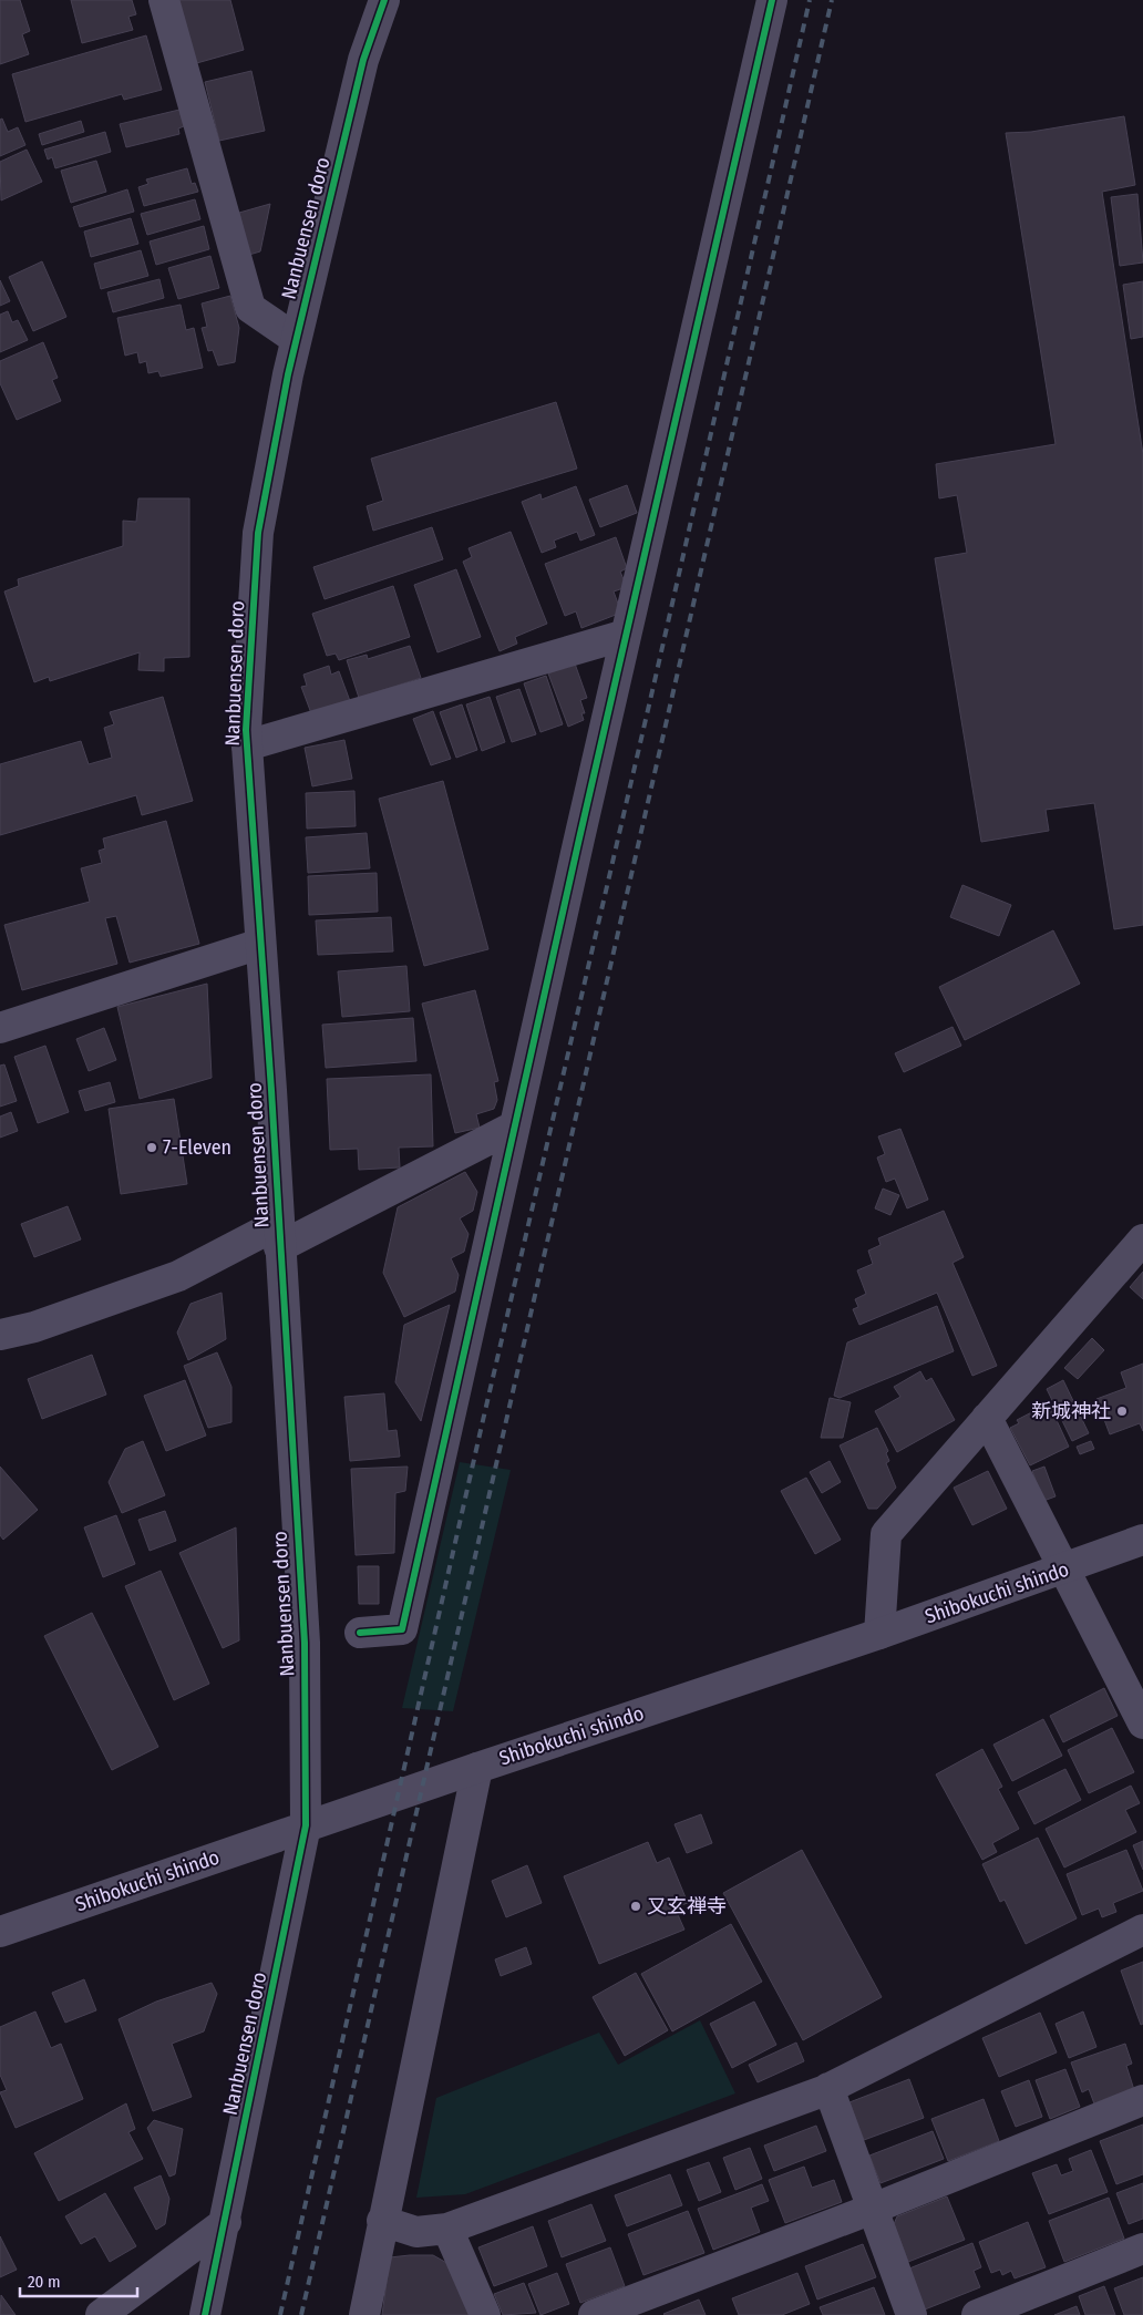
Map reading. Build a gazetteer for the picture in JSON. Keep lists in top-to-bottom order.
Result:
{
  "streets": {
    "street": ["Nanbuensen doro", "Shibokuchi shindo"]
  },
  "crossings": [
    ["Nanbuensen doro", "Shibokuchi shindo"]
  ],
  "places": ["7-Eleven", "新城神社", "又玄禅寺"],
  "scale_bar": "20 m"
}
